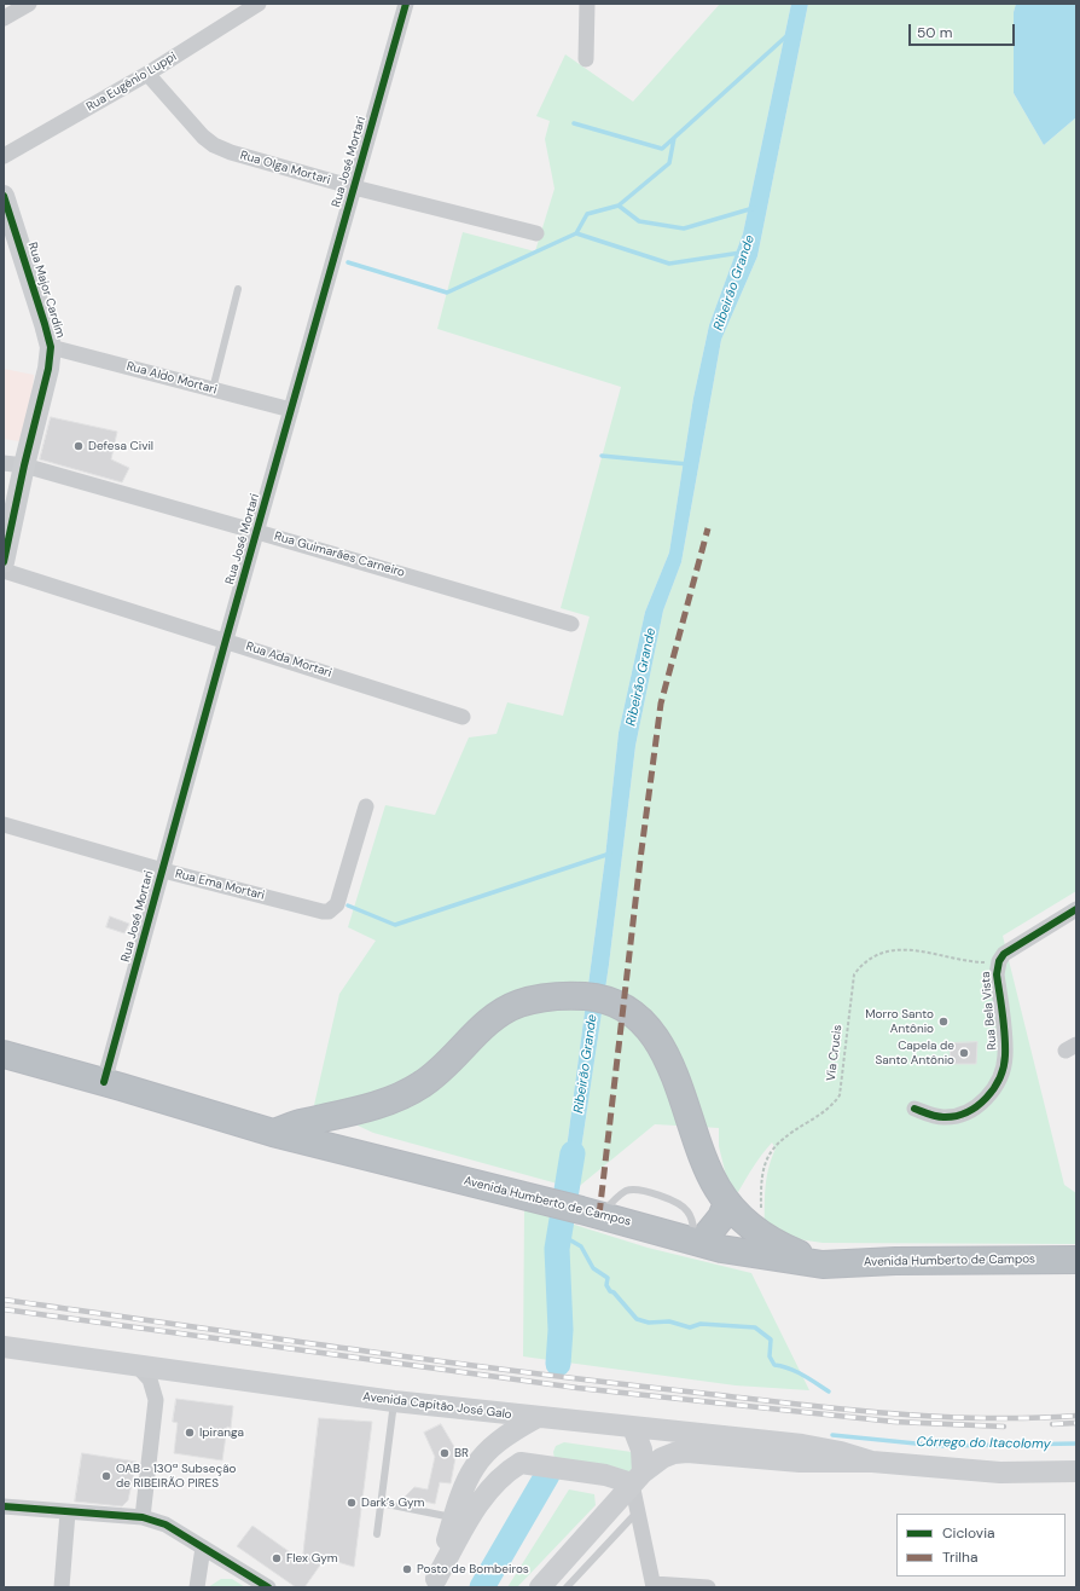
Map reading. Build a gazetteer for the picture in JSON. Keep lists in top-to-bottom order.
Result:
{
  "streets": {
    "highway": ["Avenida Humberto de Campos"],
    "main road": ["Rua Major Cardim", "Avenida Capitão José Galo"],
    "street": [
      "Rua Eugênio Luppi",
      "Rua José Mortari",
      "Rua Olga Mortari",
      "Rua Aldo Mortari",
      "Rua Guimarães Carneiro",
      "Rua Ada Mortari",
      "Rua Ema Mortari",
      "Rua Bela Vista"
    ],
    "path": ["Via Crucis"]
  },
  "crossings": [
    ["Rua Eugênio Luppi", "Rua Olga Mortari"],
    ["Rua José Mortari", "Rua Olga Mortari"],
    ["Rua José Mortari", "Rua Aldo Mortari"],
    ["Rua José Mortari", "Rua Guimarães Carneiro"],
    ["Rua José Mortari", "Rua Ada Mortari"],
    ["Rua José Mortari", "Rua Ema Mortari"],
    ["Rua José Mortari", "Avenida Humberto de Campos"],
    ["Rua Major Cardim", "Rua Aldo Mortari"],
    ["Rua Major Cardim", "Rua Guimarães Carneiro"]
  ],
  "water": ["Ribeirão Grande", "Córrego do Itacolomy"],
  "places": [
    "Defesa Civil",
    "Morro Santo Antônio",
    "Capela de Santo Antônio",
    "Ipiranga",
    "BR",
    "OAB - 130ª Subseção de RIBEIRÃO PIRES",
    "Dark’s Gym",
    "Flex Gym",
    "Posto de Bombeiros"
  ],
  "legend": ["Ciclovia", "Trilha"],
  "scale_bar": "50 m"
}
